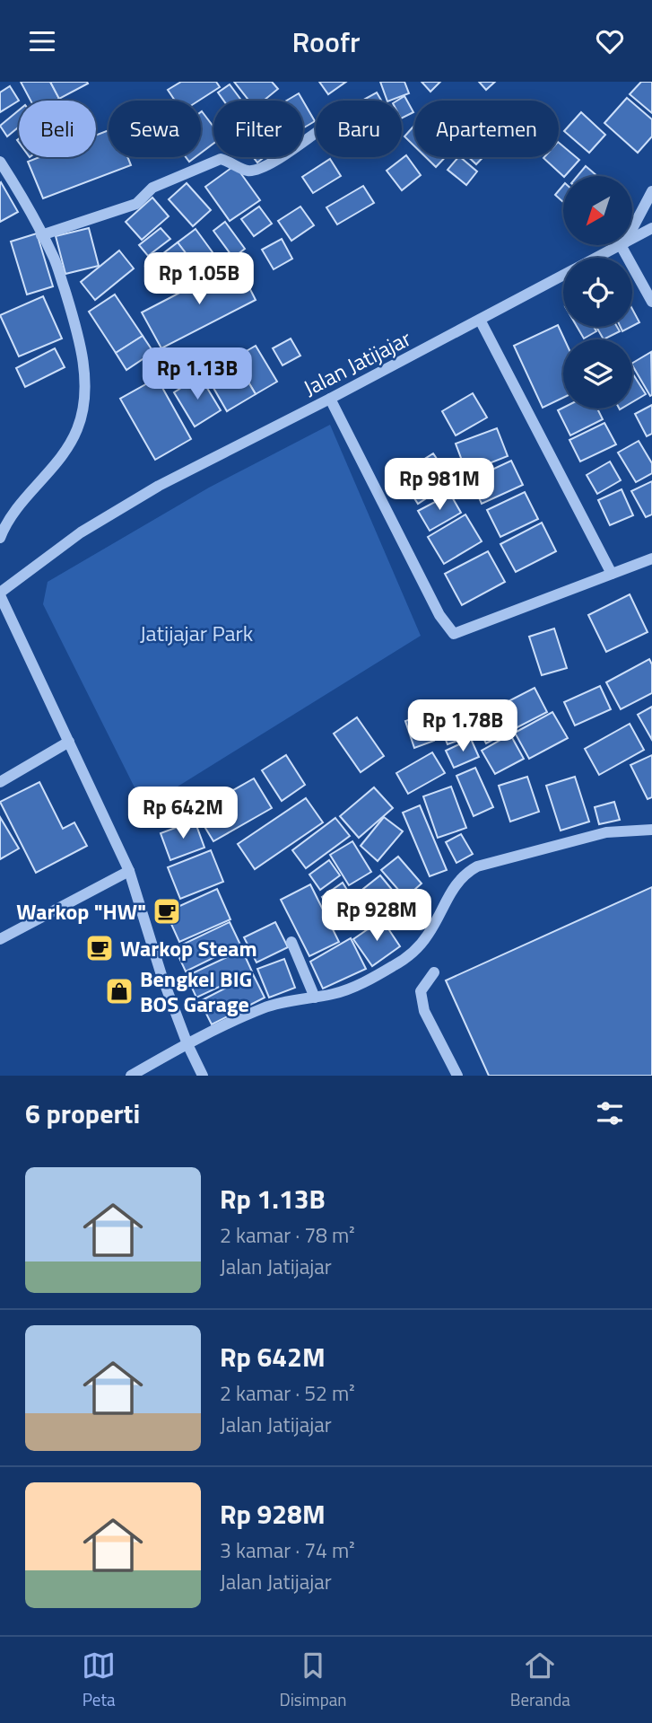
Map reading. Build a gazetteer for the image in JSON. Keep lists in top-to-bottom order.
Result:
{
  "streets": {
    "street": ["Jalan Jatijajar"]
  },
  "parks": ["Jatijajar Park"],
  "places": {
    "cafe": ["Warkop \"HW\"", "Warkop Steam"],
    "shop": ["Bengkel BIG BOS Garage"]
  },
  "north": "bottom left",
  "page": {
    "header": "Roofr",
    "chip": [
      "Beli",
      "Sewa",
      "Filter",
      "Baru",
      "Apartemen"
    ],
    "price": [
      "Rp 1.05B",
      "Rp 1.13B",
      "Rp 981M",
      "Rp 1.78B",
      "Rp 642M",
      "Rp 928M"
    ],
    "heading": "6 properti",
    "list": [
      {
        "name": "Rp 1.13B",
        "note": "2 kamar · 78 m² · Jalan Jatijajar"
      },
      {
        "name": "Rp 642M",
        "note": "2 kamar · 52 m² · Jalan Jatijajar"
      },
      {
        "name": "Rp 928M",
        "note": "3 kamar · 74 m² · Jalan Jatijajar"
      }
    ],
    "tabs": ["Peta", "Disimpan", "Beranda"]
  }
}
